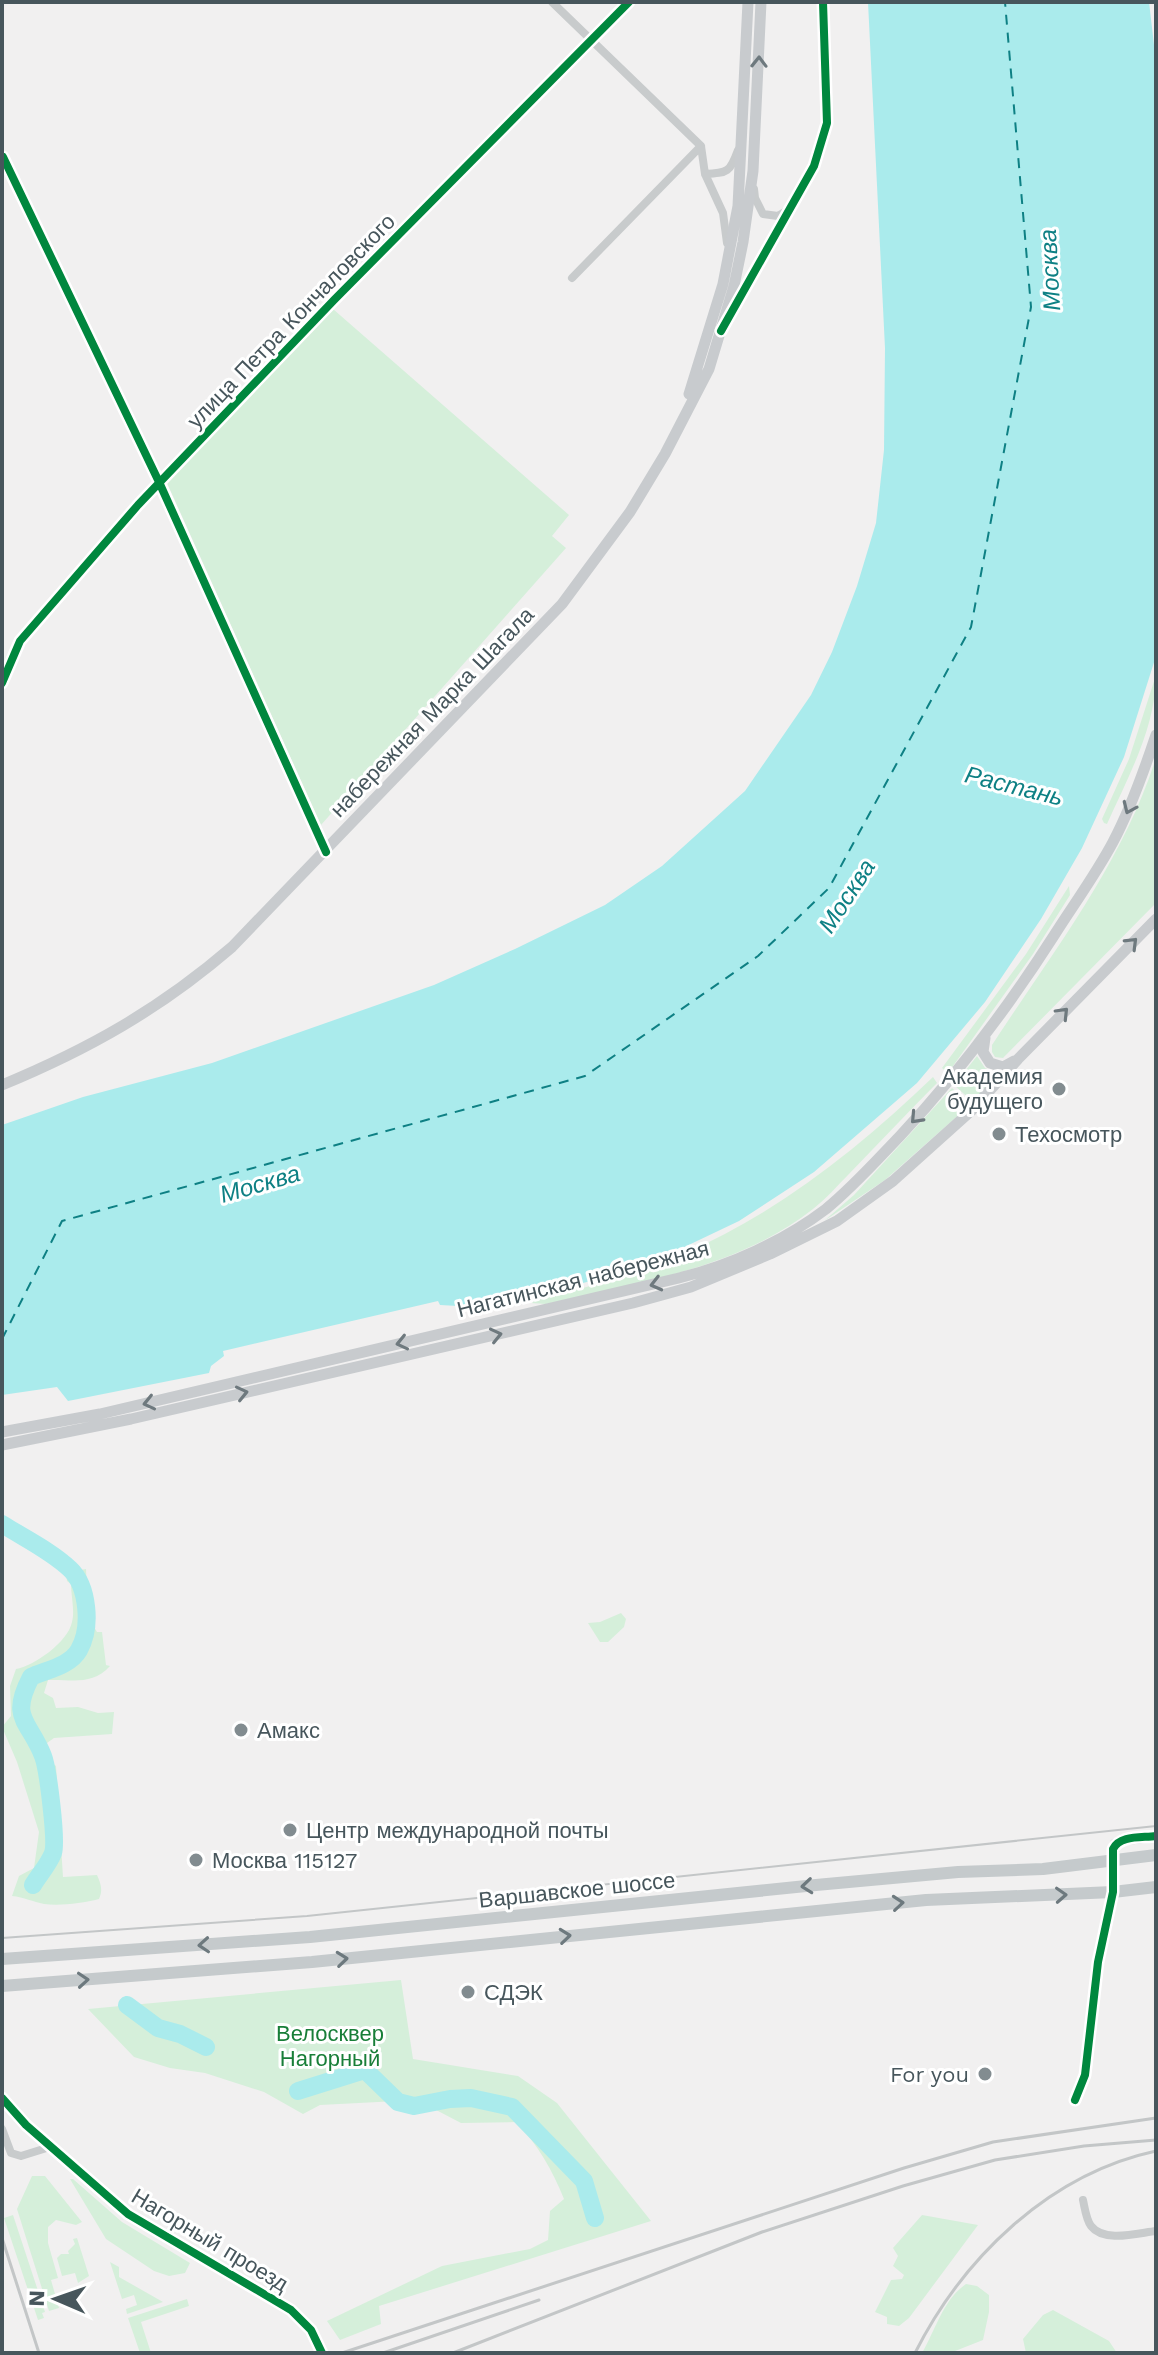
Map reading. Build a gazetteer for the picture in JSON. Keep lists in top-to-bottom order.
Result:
{
  "streets": {
    "main road": [
      "набережная Марка Шагала",
      "Нагатинская набережная",
      "Варшавское шоссе",
      "Нагорный проезд"
    ],
    "street": ["улица Петра Кончаловского"]
  },
  "water": ["Москва", "Растань"],
  "parks": ["Велосквер Нагорный"],
  "places": [
    "Академия будущего",
    "Техосмотр",
    "Амакс",
    "Центр международной почты",
    "Москва 115127",
    "СДЭК",
    "For you"
  ],
  "north": "left"
}
